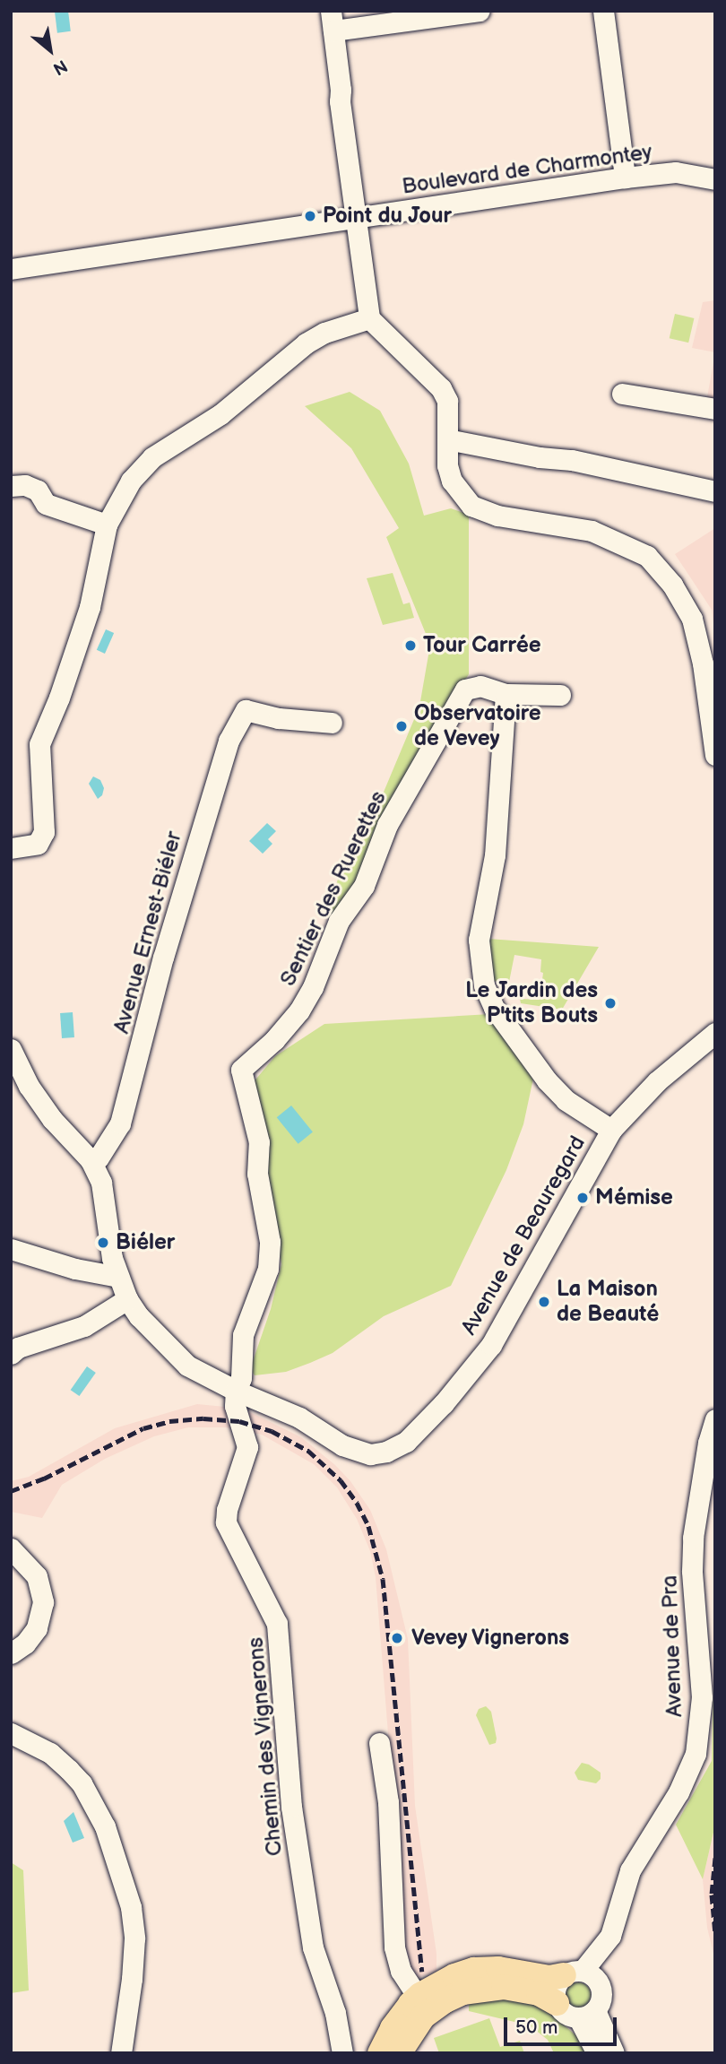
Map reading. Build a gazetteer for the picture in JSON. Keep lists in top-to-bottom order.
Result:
{
  "streets": {
    "street": [
      "Boulevard de Charmontey",
      "Sentier des Ruerettes",
      "Avenue Ernest-Biéler",
      "Avenue de Beauregard",
      "Avenue de Pra",
      "Chemin des Vignerons"
    ]
  },
  "crossings": [
    ["Sentier des Ruerettes", "Avenue de Beauregard"],
    ["Sentier des Ruerettes", "Chemin des Vignerons"],
    ["Avenue Ernest-Biéler", "Avenue de Beauregard"],
    ["Avenue de Beauregard", "Chemin des Vignerons"]
  ],
  "places": [
    "Point du Jour",
    "Tour Carrée",
    "Observatoire de Vevey",
    "Le Jardin des P'tits Bouts",
    "Mémise",
    "Biéler",
    "La Maison de Beauté",
    "Vevey Vignerons"
  ],
  "scale_bar": "50 m",
  "north": "bottom right"
}
